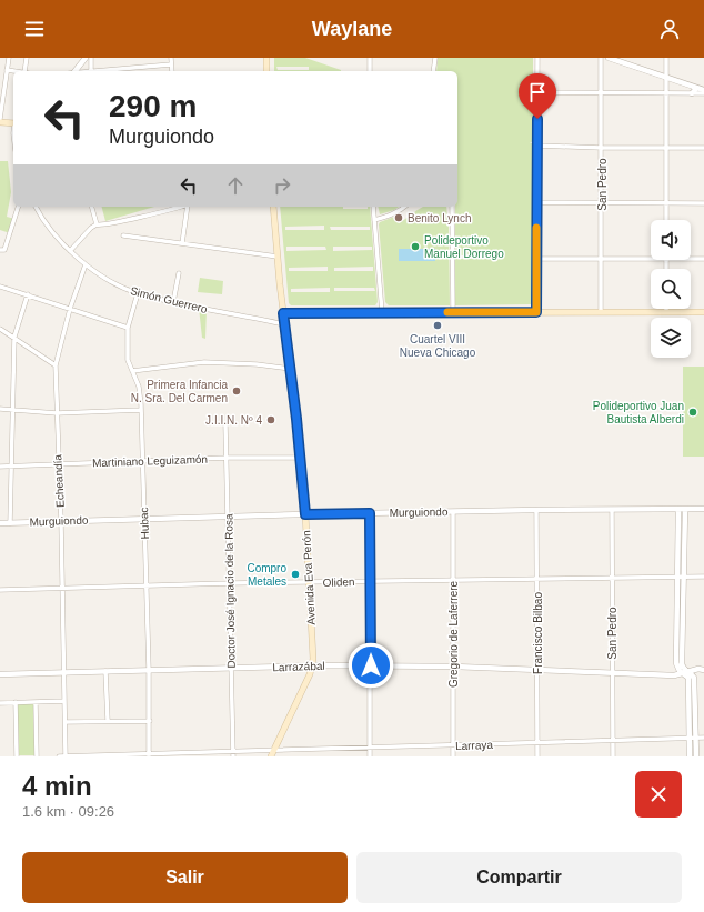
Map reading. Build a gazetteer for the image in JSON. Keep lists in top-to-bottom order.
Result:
{
  "streets": {
    "main road": ["Avenida Eva Perón"],
    "street": [
      "San Pedro",
      "Simón Guerrero",
      "Martiniano Leguizamón",
      "Echeandía",
      "Murguiondo",
      "Hubac",
      "Oliden",
      "Doctor José Ignacio de la Rosa",
      "Francisco Bilbao",
      "Gregorio de Laferrere",
      "Larrazábal",
      "Larraya"
    ]
  },
  "crossings": [
    ["San Pedro", "Murguiondo"],
    ["San Pedro", "Oliden"],
    ["San Pedro", "Larrazábal"],
    ["San Pedro", "Larraya"],
    ["Simón Guerrero", "Echeandía"],
    ["Simón Guerrero", "Hubac"],
    ["Simón Guerrero", "Avenida Eva Perón"],
    ["Martiniano Leguizamón", "Echeandía"],
    ["Martiniano Leguizamón", "Hubac"],
    ["Martiniano Leguizamón", "Avenida Eva Perón"],
    ["Martiniano Leguizamón", "Doctor José Ignacio de la Rosa"],
    ["Echeandía", "Murguiondo"],
    ["Echeandía", "Oliden"],
    ["Echeandía", "Larrazábal"],
    ["Echeandía", "Larraya"],
    ["Murguiondo", "Hubac"],
    ["Murguiondo", "Avenida Eva Perón"],
    ["Murguiondo", "Doctor José Ignacio de la Rosa"],
    ["Murguiondo", "Francisco Bilbao"],
    ["Murguiondo", "Gregorio de Laferrere"],
    ["Hubac", "Oliden"],
    ["Hubac", "Larrazábal"],
    ["Hubac", "Larraya"],
    ["Avenida Eva Perón", "Oliden"],
    ["Avenida Eva Perón", "Larrazábal"],
    ["Avenida Eva Perón", "Larraya"],
    ["Oliden", "Doctor José Ignacio de la Rosa"],
    ["Oliden", "Francisco Bilbao"],
    ["Oliden", "Gregorio de Laferrere"],
    ["Doctor José Ignacio de la Rosa", "Larrazábal"],
    ["Doctor José Ignacio de la Rosa", "Larraya"],
    ["Francisco Bilbao", "Larrazábal"],
    ["Francisco Bilbao", "Larraya"],
    ["Gregorio de Laferrere", "Larrazábal"],
    ["Gregorio de Laferrere", "Larraya"]
  ],
  "places": [
    "Benito Lynch",
    "Polideportivo Manuel Dorrego",
    "Cuartel VIII Nueva Chicago",
    "Primera Infancia N. Sra. Del Carmen",
    "Polideportivo Juan Bautista Alberdi",
    "J.I.I.N. Nº 4",
    "Compro Metales"
  ],
  "page": {
    "header": "Waylane",
    "turn": ["290 m", "Murguiondo"],
    "heading": ["4 min", "1.6 km · 09:26"],
    "buttons": ["Salir", "Compartir"]
  }
}
